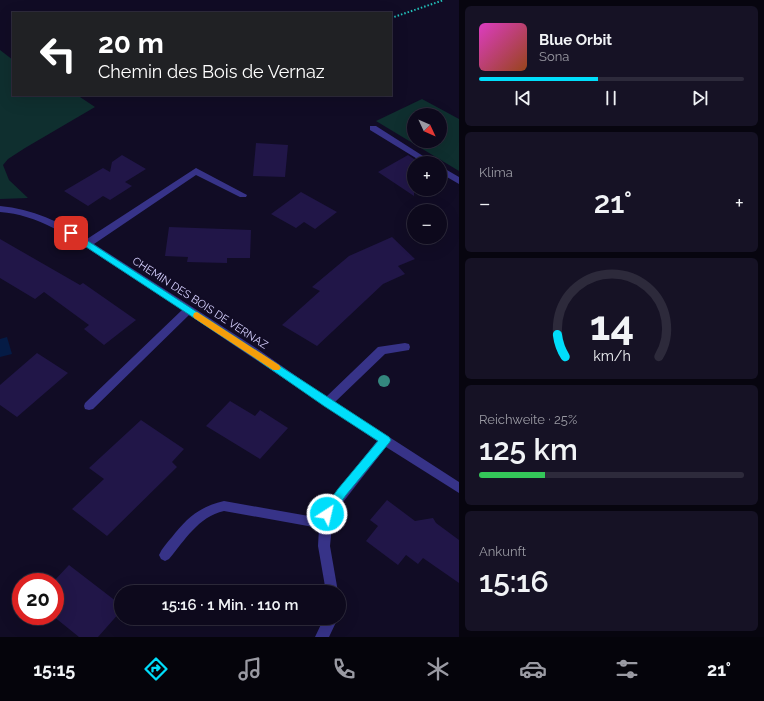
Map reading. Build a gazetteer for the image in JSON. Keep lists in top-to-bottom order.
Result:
{
  "streets": {
    "street": ["CHEMIN DES BOIS DE VERNAZ"]
  },
  "north": "bottom right",
  "page": {
    "turn": ["20 m", "Chemin des Bois de Vernaz"],
    "song": ["Blue Orbit", "Sona"],
    "map_buttons": ["+", "−"],
    "tile": [
      "Klima",
      ["Reichweite · 25%", "125 km"],
      ["Ankunft", "15:16"]
    ],
    "heat": ["−", "21°", "+"],
    "limit": "20",
    "trip": "15:16 · 1 Min. · 110 m",
    "tabs": ["15:15", "21°"],
    "gauge": ["14", "km/h"]
  }
}
